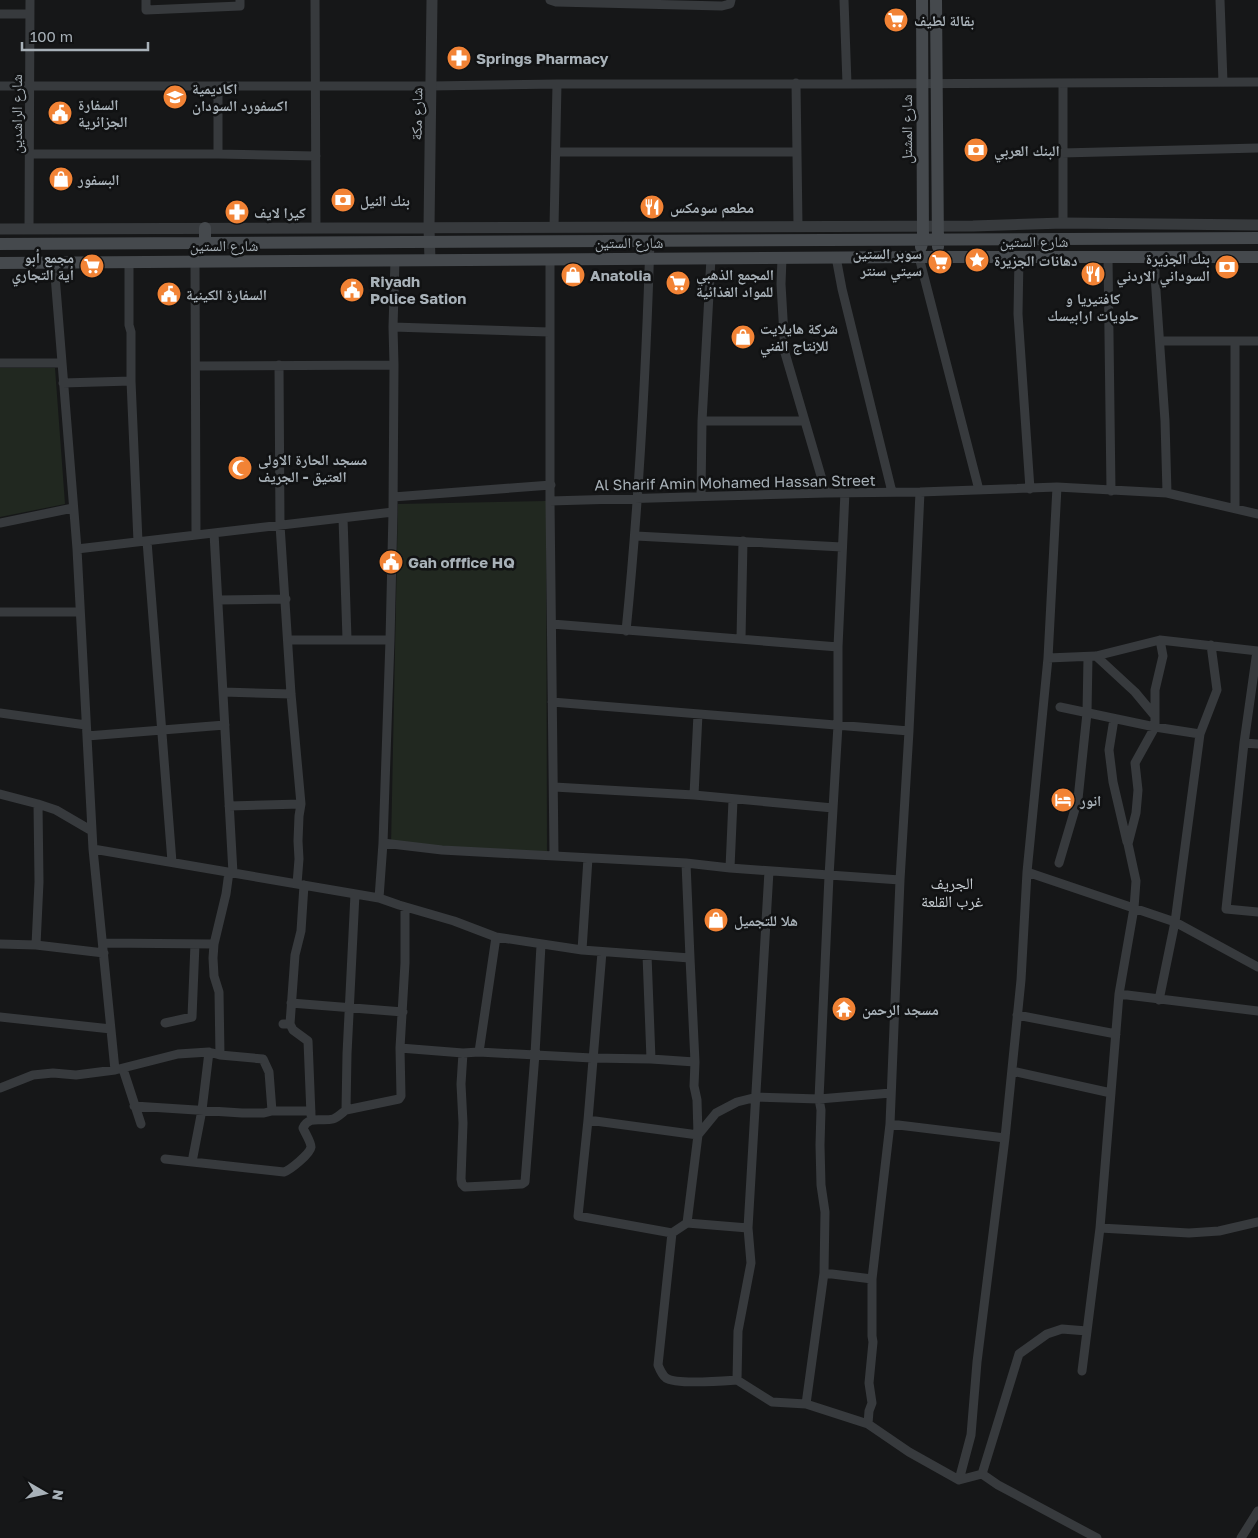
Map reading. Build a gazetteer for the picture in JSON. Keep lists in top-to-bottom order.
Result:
{
  "streets": {
    "main road": ["شارع المشتل", "شارع الستين"],
    "street": ["شارع الراشدين", "شارع مكة", "Al Sharif Amin Mohamed Hassan Street"]
  },
  "crossings": [
    ["شارع مكة", "شارع الستين"],
    ["شارع المشتل", "شارع الستين"]
  ],
  "districts": ["الجريف غرب القلعة"],
  "places": {
    "supermarket": [
      "بقالة لطيف",
      "سوبر الستين سيتي سنتر",
      "مجمع أبو أية التجاري",
      "المجمع الذهبي للمواد الغذائية"
    ],
    "pharmacy": ["Springs Pharmacy", "كيرا لايف"],
    "school or university": ["اكاديمية اكسفورد السودان"],
    "public building": [
      "السفارة الجزائرية",
      "Riyadh Police Sation",
      "السفارة الكينية",
      "Gah offfice HQ"
    ],
    "bank": ["البنك العربي", "بنك النيل", "بنك الجزيرة السوداني الاردني"],
    "shop": [
      "البسفور",
      "Anatolia",
      "شركة هايلايت للإنتاج الفني",
      "هلا للتجميل"
    ],
    "restaurant": ["مطعم سومكس", "كافتيريا و حلويات ارابيسك"],
    "place": ["دهانات الجزيرة"],
    "mosque": ["مسجد الحارة الاولى العتيق - الجريف"],
    "hotel": ["انور"],
    "temple": ["مسجد الرحمن"]
  },
  "scale_bar": "100 m",
  "north": "right"
}
